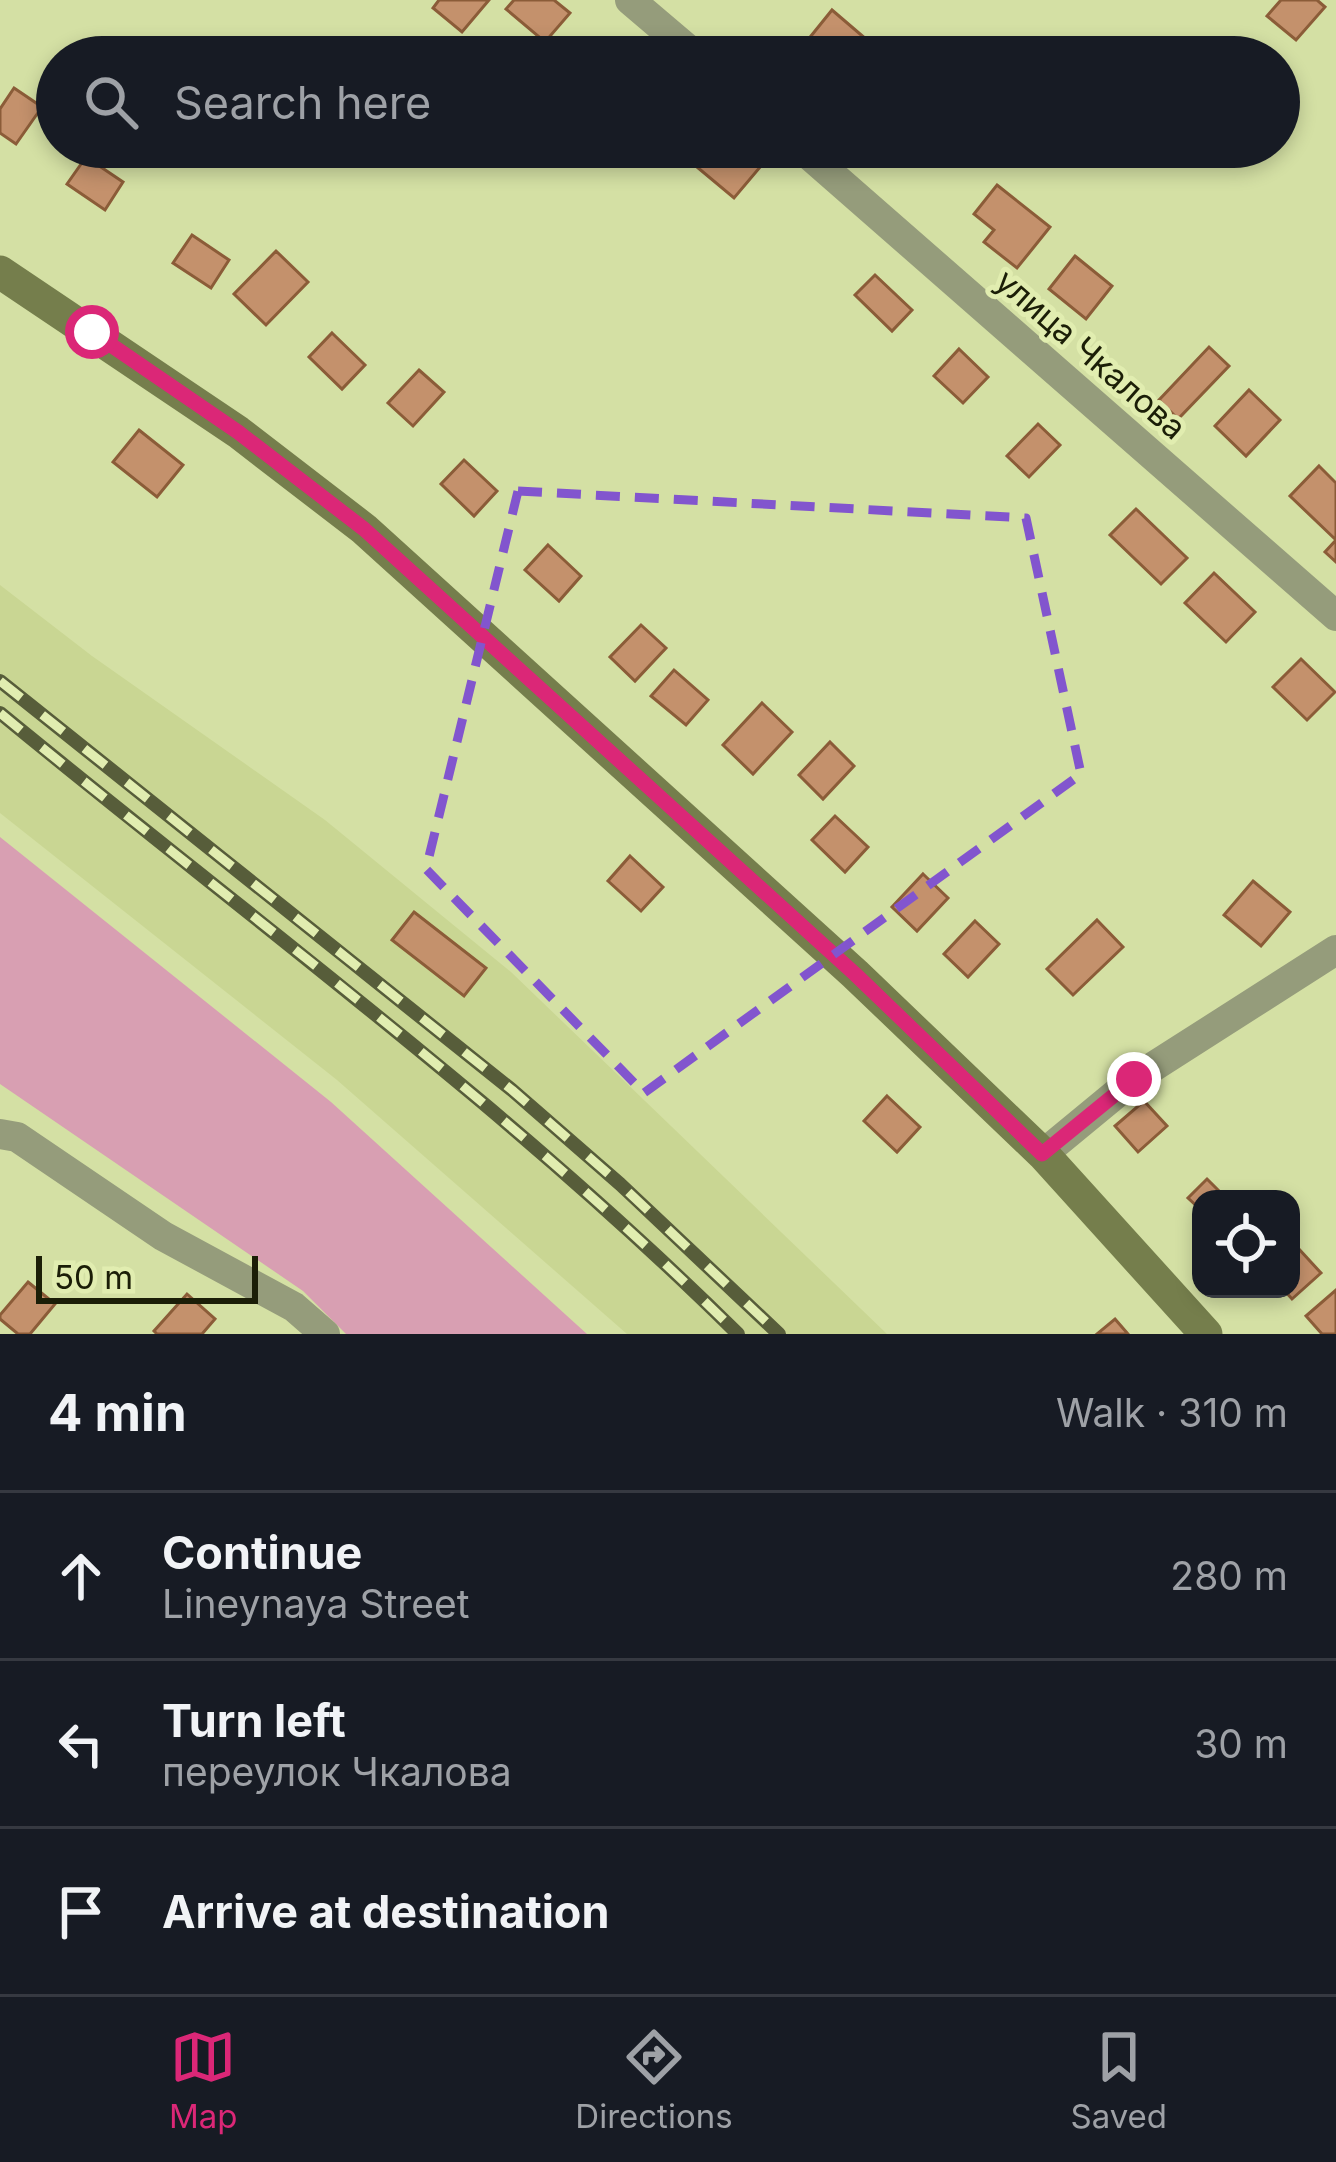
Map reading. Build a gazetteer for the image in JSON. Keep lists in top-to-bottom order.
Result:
{
  "streets": {
    "street": ["улица Чкалова"]
  },
  "scale_bar": "50 m",
  "page": {
    "search": "Search here",
    "scale": "50 m",
    "heading": ["4 min", "Walk · 310 m"],
    "list": [
      ["Continue", "Lineynaya Street", "280 m"],
      ["Turn left", "переулок Чкалова", "30 m"],
      "Arrive at destination"
    ],
    "nav": ["Map", "Directions", "Saved"]
  }
}
